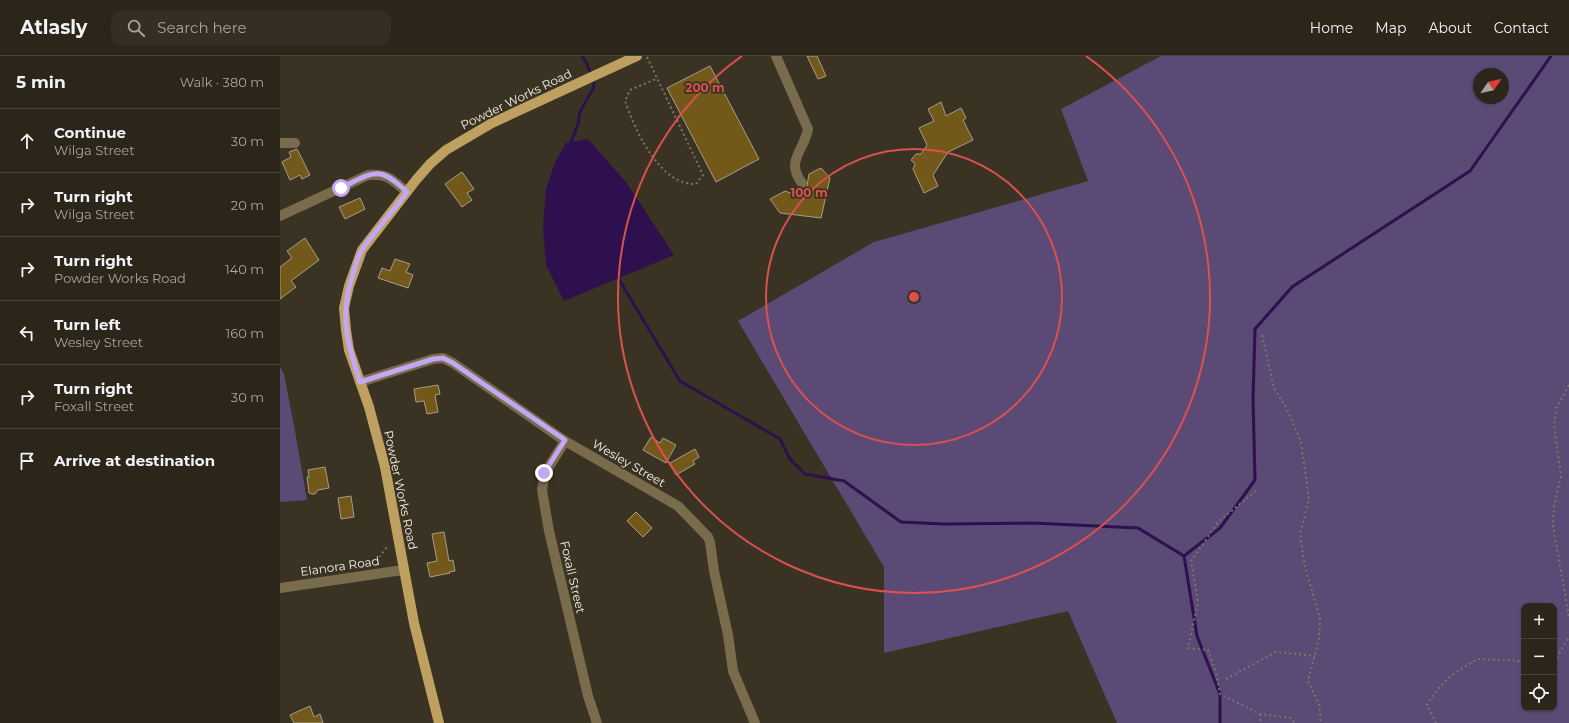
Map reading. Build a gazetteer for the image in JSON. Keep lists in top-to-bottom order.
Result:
{
  "streets": {
    "main road": ["Powder Works Road"],
    "street": ["Wesley Street", "Elanora Road", "Foxall Street"]
  },
  "crossings": [
    ["Powder Works Road", "Wesley Street"],
    ["Powder Works Road", "Elanora Road"],
    ["Wesley Street", "Foxall Street"]
  ],
  "north": "top right",
  "page": {
    "header": "Atlasly",
    "search": "Search here",
    "nav": [
      "Home",
      "Map",
      "About",
      "Contact"
    ],
    "heading": ["5 min", "Walk · 380 m"],
    "list": [
      ["Continue", "Wilga Street", "30 m"],
      ["Turn right", "Wilga Street", "20 m"],
      ["Turn right", "Powder Works Road", "140 m"],
      ["Turn left", "Wesley Street", "160 m"],
      ["Turn right", "Foxall Street", "30 m"],
      "Arrive at destination"
    ],
    "map_buttons": ["+", "−"]
  },
  "rings": ["200 m", "100 m"]
}
